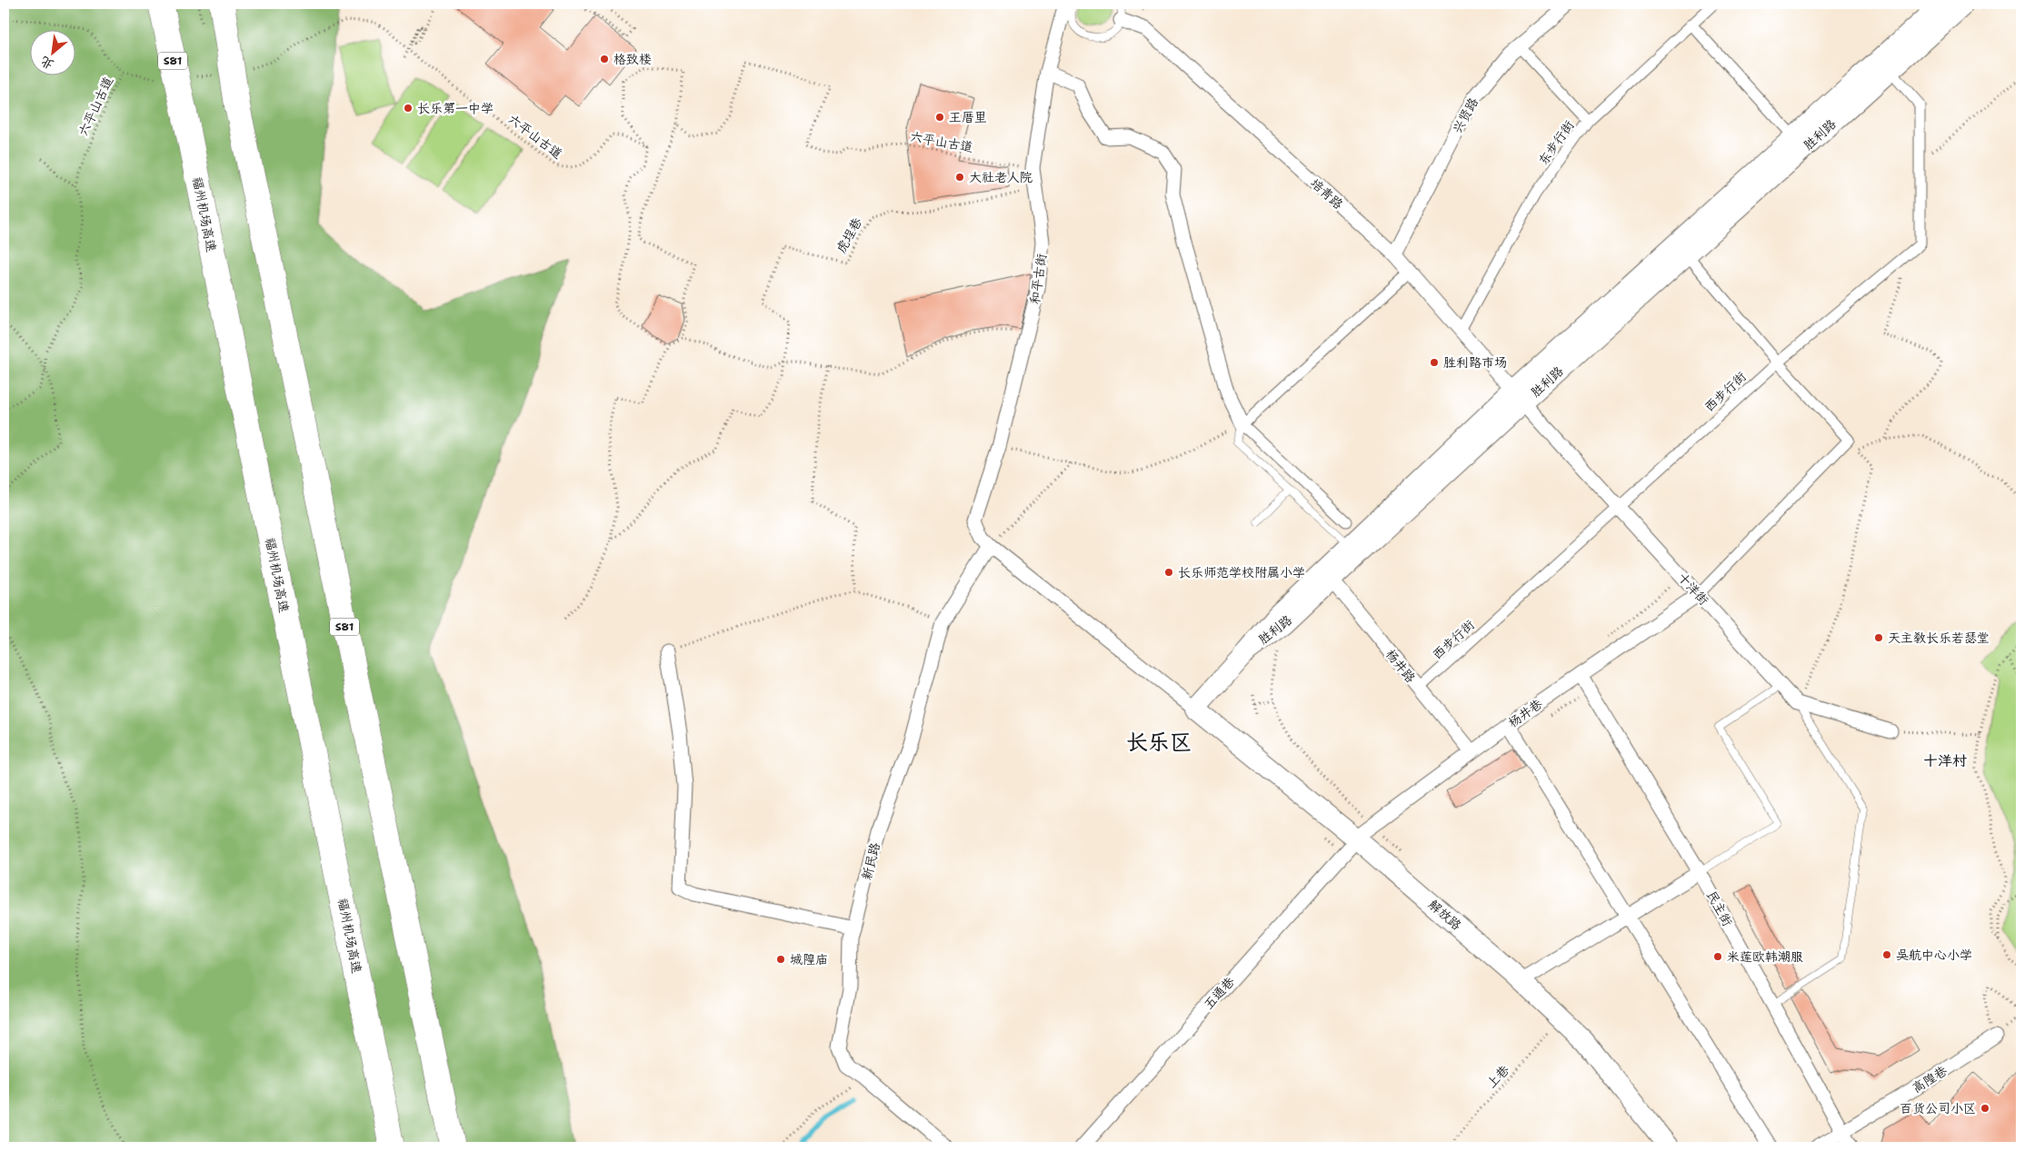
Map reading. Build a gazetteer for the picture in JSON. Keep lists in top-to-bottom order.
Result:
{
  "streets": {
    "highway": ["S81", "福州机场高速"],
    "main road": ["胜利路", "解放路"],
    "street": [
      "兴贤路",
      "东步行街",
      "培青路",
      "和平古街",
      "西步行街",
      "十洋街",
      "杨井路",
      "杨井巷",
      "新民路",
      "民主街",
      "五通巷",
      "高隍巷"
    ],
    "path": ["六平山古道", "虎埕巷", "上巷"]
  },
  "crossings": [
    ["六平山古道", "和平古街"],
    ["兴贤路", "培青路"],
    ["胜利路", "培青路"],
    ["胜利路", "西步行街"],
    ["胜利路", "十洋街"],
    ["胜利路", "杨井路"],
    ["东步行街", "培青路"],
    ["培青路", "十洋街"],
    ["虎埕巷", "和平古街"],
    ["和平古街", "新民路"],
    ["和平古街", "解放路"],
    ["西步行街", "十洋街"],
    ["西步行街", "杨井路"],
    ["十洋街", "杨井巷"],
    ["杨井路", "杨井巷"],
    ["杨井巷", "民主街"],
    ["杨井巷", "解放路"],
    ["杨井巷", "五通巷"],
    ["民主街", "高隍巷"],
    ["解放路", "五通巷"]
  ],
  "districts": ["长乐区", "十洋村"],
  "places": [
    "格致楼",
    "长乐第一中学",
    "王厝里",
    "大社老人院",
    "胜利路市场",
    "长乐师范学校附属小学",
    "天主教长乐若瑟堂",
    "吴航中心小学",
    "米莲欧韩潮服",
    "城隍庙",
    "百货公司小区"
  ],
  "north": "bottom left"
}
